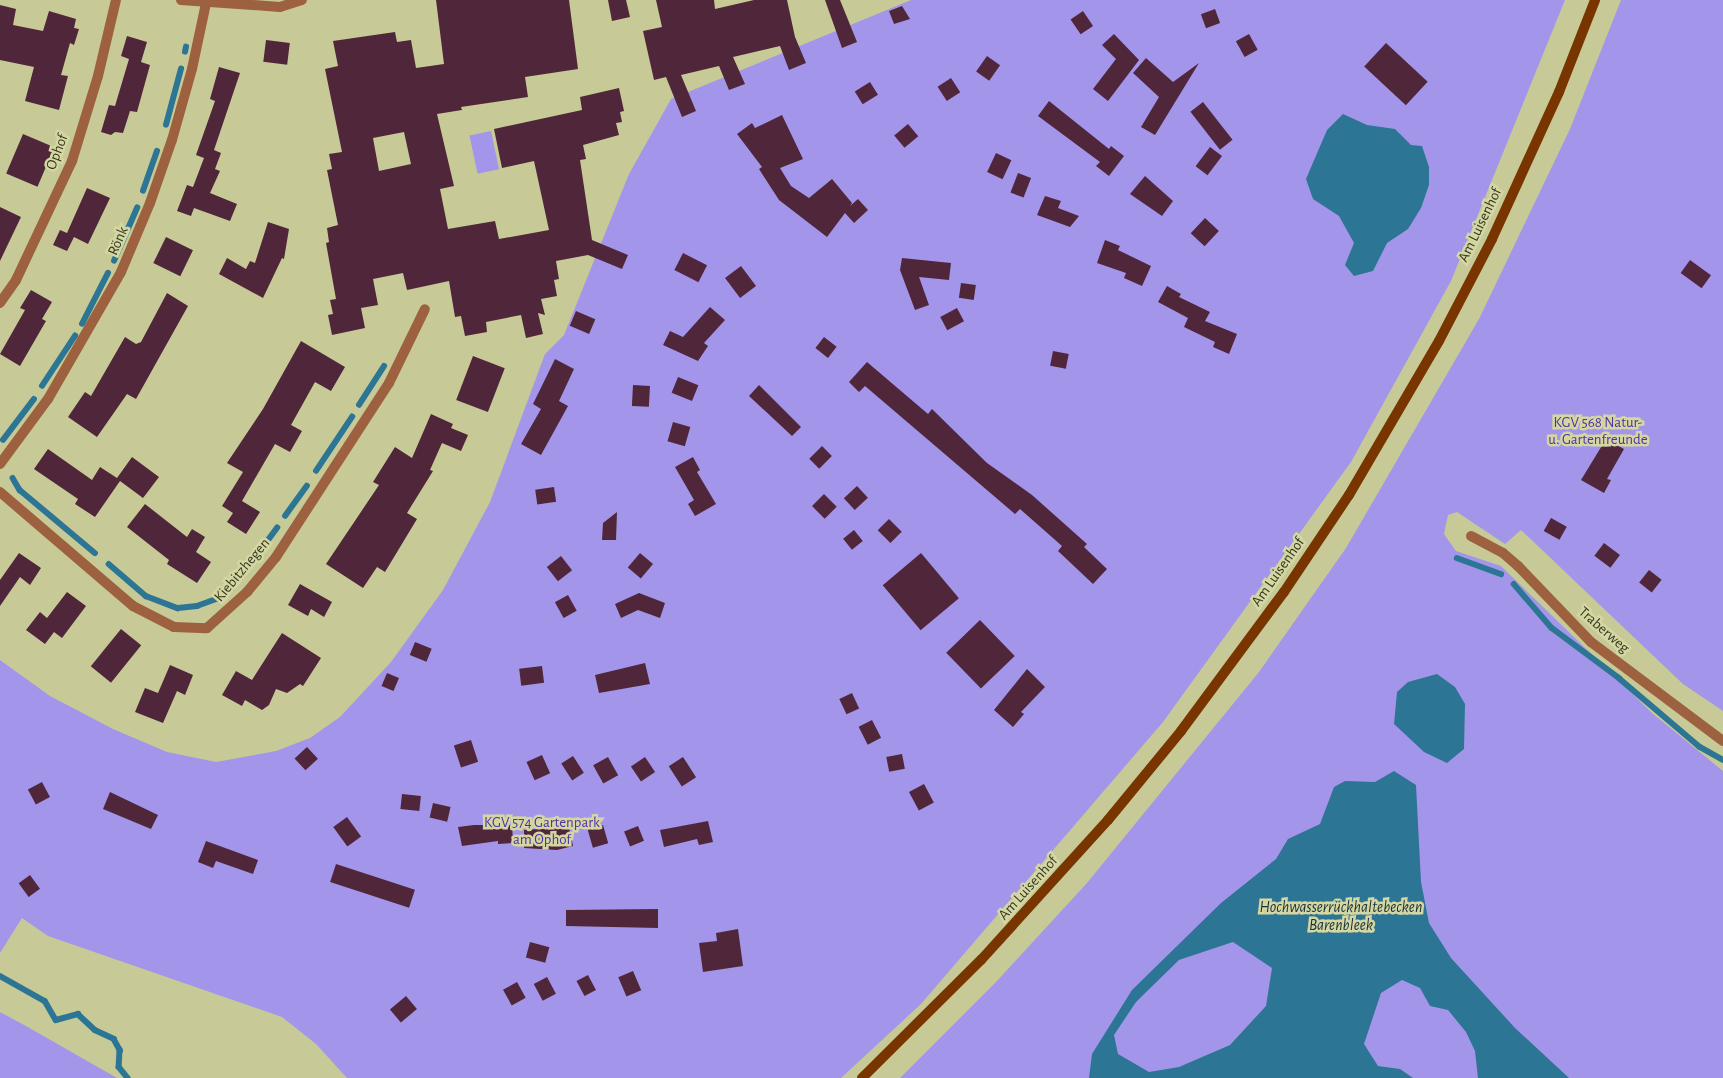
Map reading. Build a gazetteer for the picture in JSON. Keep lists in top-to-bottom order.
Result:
{
  "streets": {
    "main road": ["Am Luisenhof"],
    "street": [
      "Ophof",
      "Rönk",
      "Kiebitzhegen",
      "Traberweg"
    ]
  },
  "water": ["Hochwasserrückhaltebecken Barenbleek"],
  "parks": ["KGV 568 Natur- u. Gartenfreunde", "KGV 574 Gartenpark am Ophof"]
}
